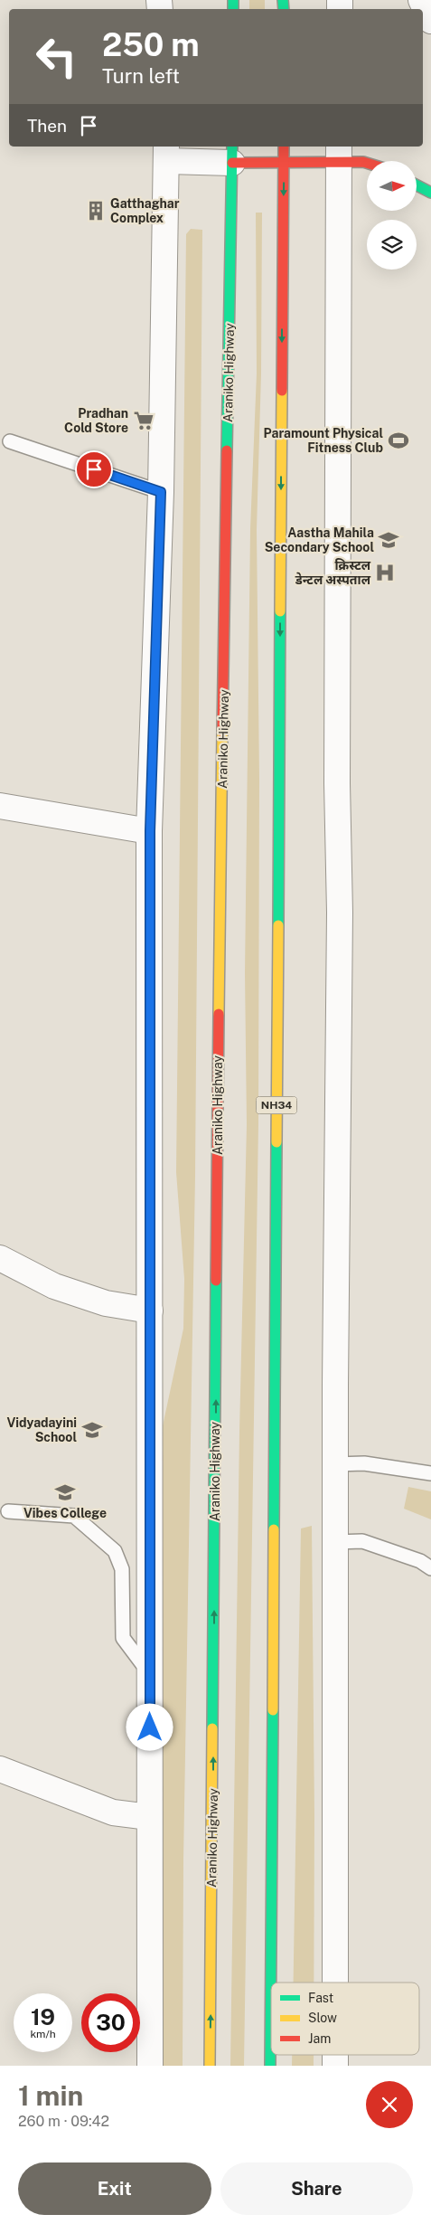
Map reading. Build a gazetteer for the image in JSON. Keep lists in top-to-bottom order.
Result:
{
  "streets": {
    "main road": ["Araniko Highway", "NH34"]
  },
  "places": {
    "building": ["Gatthaghar Complex"],
    "supermarket": ["Pradhan Cold Store"],
    "sports": ["Paramount Physical Fitness Club"],
    "school or university": ["Aastha Mahila Secondary School", "Vidyadayini School", "Vibes College"],
    "hospital": ["क्रिस्टल डेन्टल अस्पताल"]
  },
  "legend": ["Fast", "Slow", "Jam"],
  "north": "right",
  "page": {
    "turn": ["250 m", "Turn left"],
    "then": "Then",
    "speed": "19 km/h",
    "limit": "30",
    "heading": ["1 min", "260 m · 09:42"],
    "buttons": ["Exit", "Share"]
  }
}
